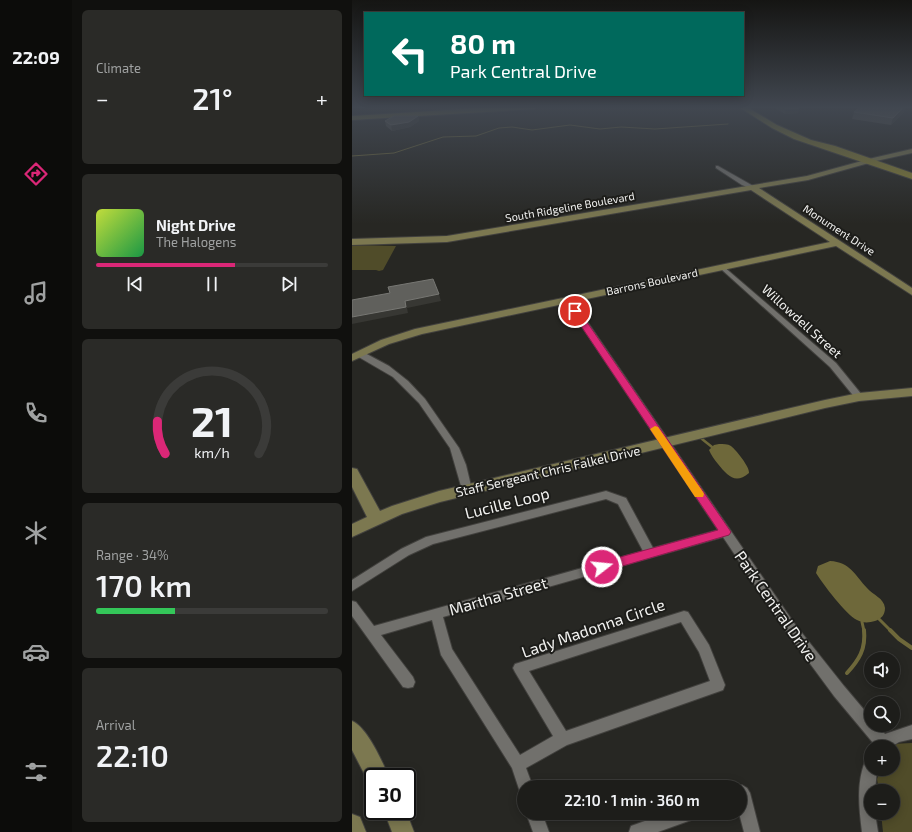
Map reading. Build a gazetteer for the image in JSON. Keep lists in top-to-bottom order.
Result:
{
  "streets": {
    "street": [
      "South Ridgeline Boulevard",
      "Monument Drive",
      "Barrons Boulevard",
      "Willowdell Street",
      "Staff Sergeant Chris Falkel Drive",
      "Lucille Loop",
      "Martha Street",
      "Park Central Drive",
      "Lady Madonna Circle"
    ]
  },
  "crossings": [
    ["South Ridgeline Boulevard", "Monument Drive"],
    ["Monument Drive", "Barrons Boulevard"],
    ["Barrons Boulevard", "Willowdell Street"],
    ["Barrons Boulevard", "Park Central Drive"],
    ["Willowdell Street", "Staff Sergeant Chris Falkel Drive"],
    ["Staff Sergeant Chris Falkel Drive", "Park Central Drive"],
    ["Lucille Loop", "Martha Street"],
    ["Martha Street", "Park Central Drive"],
    ["Martha Street", "Lady Madonna Circle"]
  ],
  "page": {
    "tabs": "22:09",
    "tile": [
      "Climate",
      ["Range · 34%", "170 km"],
      ["Arrival", "22:10"]
    ],
    "turn": ["80 m", "Park Central Drive"],
    "heat": ["−", "21°", "+"],
    "song": ["Night Drive", "The Halogens"],
    "map_buttons": ["+", "−"],
    "limit": "30",
    "trip": "22:10 · 1 min · 360 m",
    "gauge": ["21", "km/h"]
  }
}
